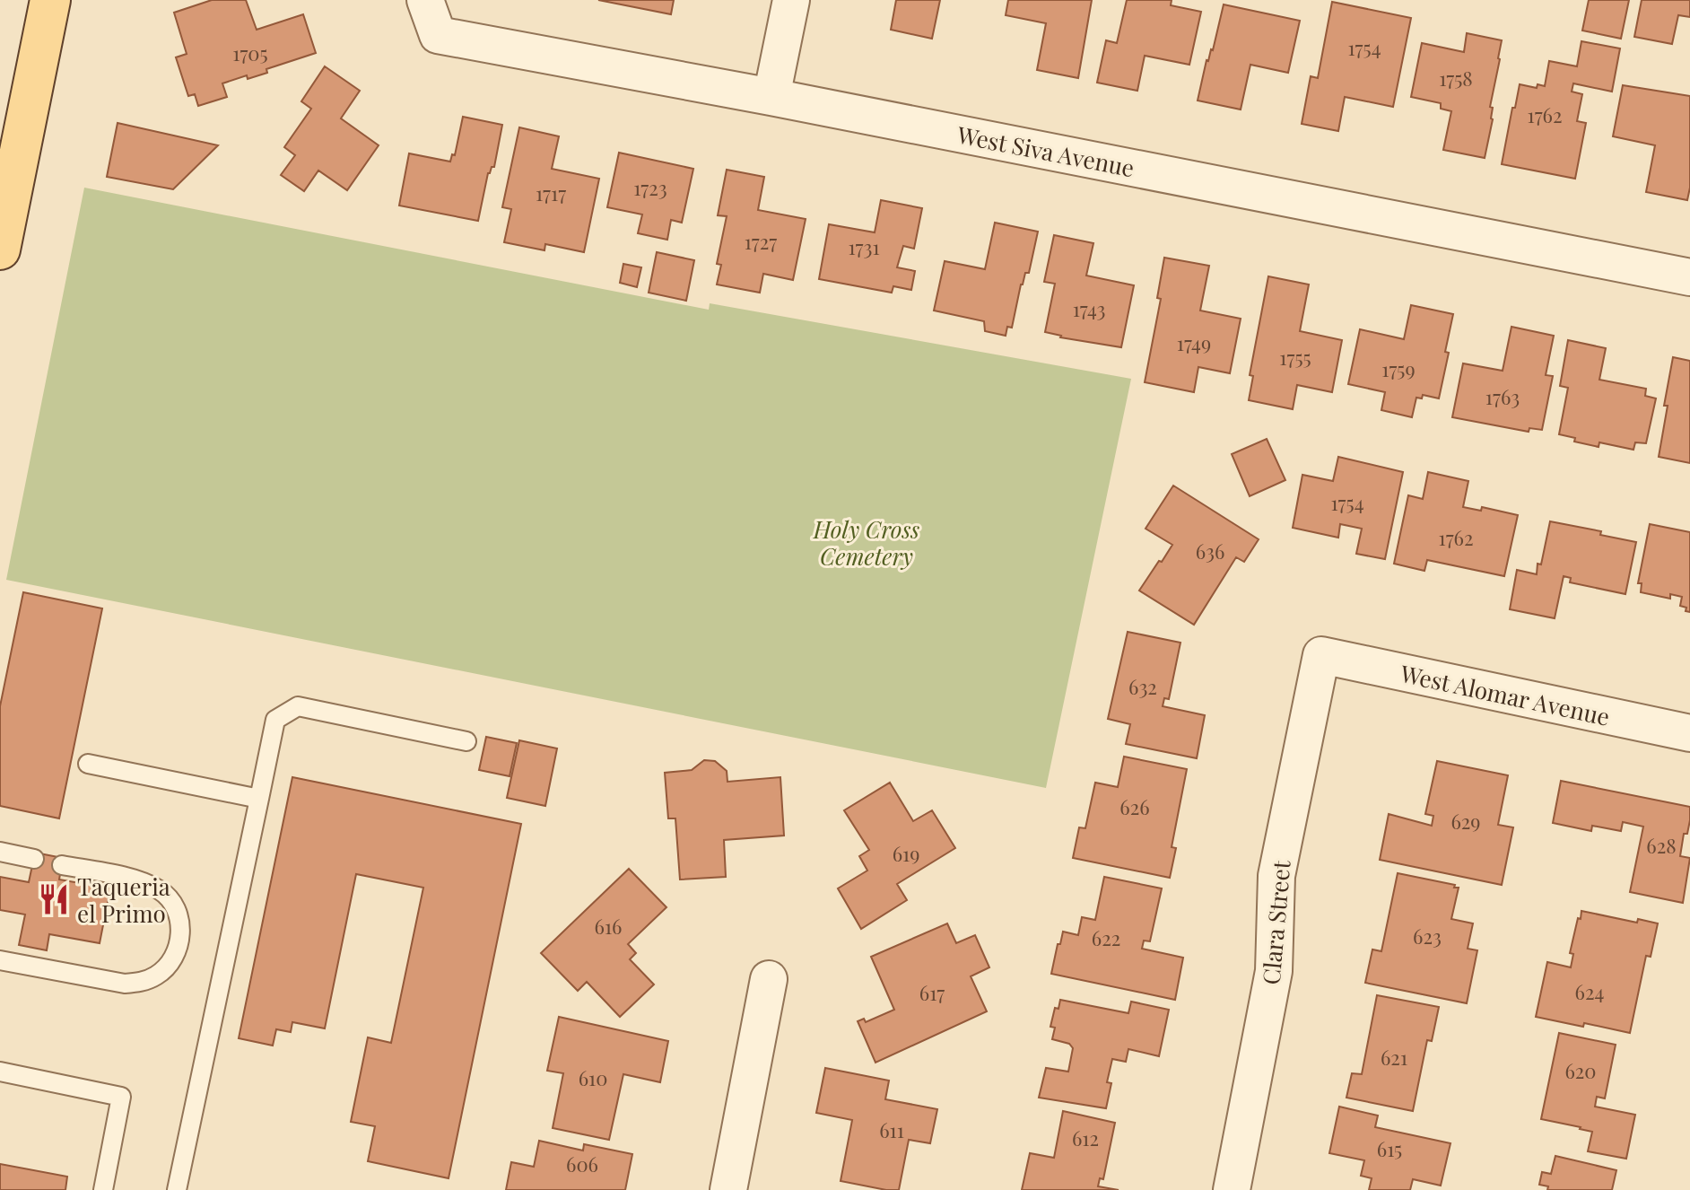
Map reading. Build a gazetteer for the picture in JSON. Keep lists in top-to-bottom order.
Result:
{
  "streets": {
    "street": ["West Siva Avenue", "West Alomar Avenue", "Clara Street"]
  },
  "crossings": [
    ["West Alomar Avenue", "Clara Street"]
  ],
  "parks": ["Holy Cross Cemetery"],
  "places": {
    "restaurant": ["Taqueria el Primo"]
  },
  "house_numbers": [
    "1754",
    "1705",
    "1758",
    "1762",
    "1723",
    "1717",
    "1727",
    "1731",
    "1743",
    "1749",
    "1755",
    "1759",
    "1763",
    "1754",
    "1762",
    "636",
    "632",
    "626",
    "629",
    "628",
    "619",
    "616",
    "623",
    "622",
    "624",
    "617",
    "621",
    "620",
    "610",
    "611",
    "612",
    "615",
    "606"
  ]
}
